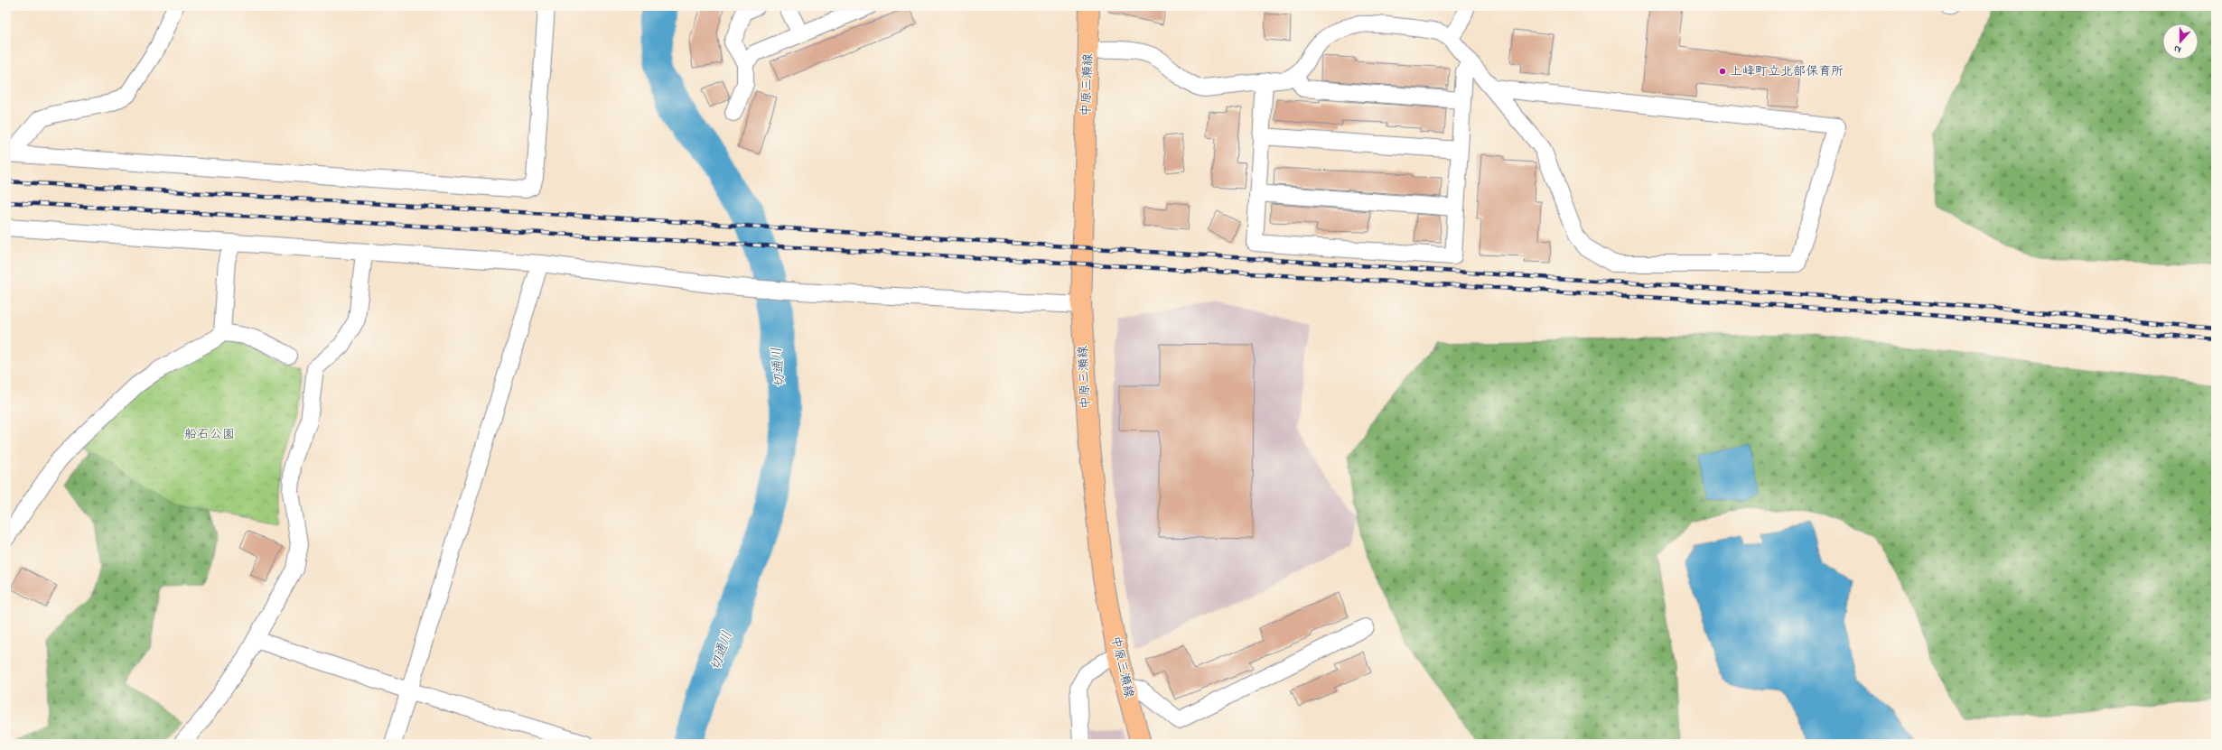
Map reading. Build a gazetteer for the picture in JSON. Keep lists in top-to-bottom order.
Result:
{
  "streets": {
    "main road": ["中原三瀬線"]
  },
  "water": ["切通川"],
  "parks": ["船石公園"],
  "places": ["上峰町立北部保育所"],
  "north": "bottom"
}
